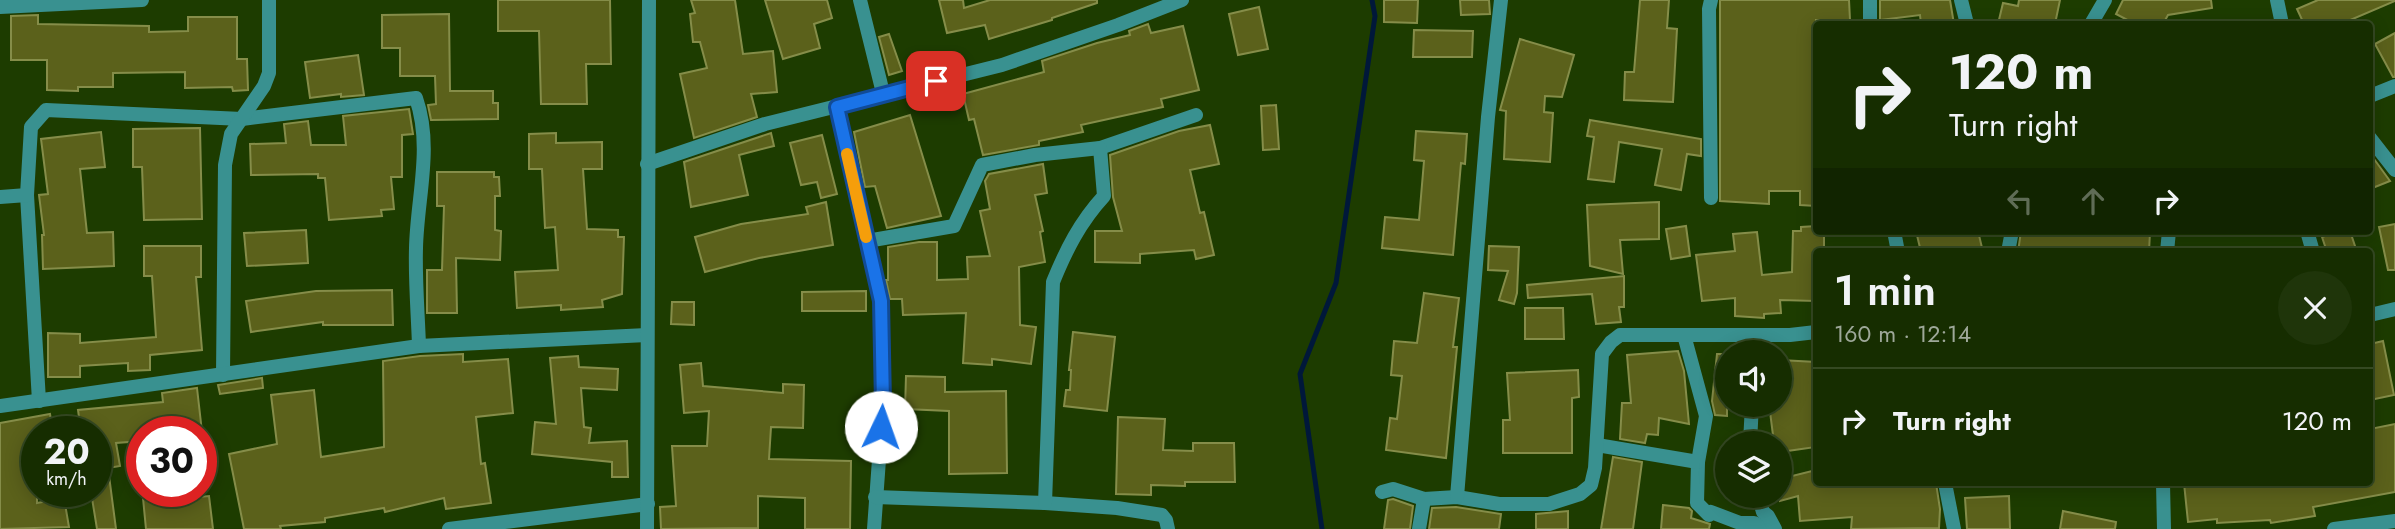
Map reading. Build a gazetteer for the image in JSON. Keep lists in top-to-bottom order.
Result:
{
  "page": {
    "turn": ["120 m", "Turn right"],
    "heading": ["1 min", "160 m · 12:14"],
    "list": [
      {
        "name": "Turn right",
        "value": "120 m"
      }
    ],
    "speed": "20 km/h",
    "limit": "30"
  }
}
